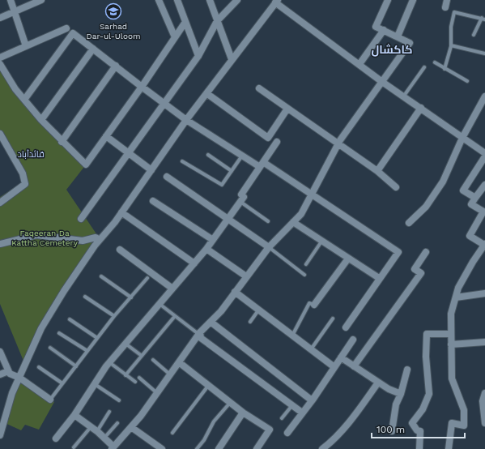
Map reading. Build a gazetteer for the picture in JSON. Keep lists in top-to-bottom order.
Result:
{
  "districts": ["کاکشال", "قائدآباد"],
  "parks": ["Faqeeran Da Kattha Cemetery"],
  "places": {
    "school or university": ["Sarhad Dar-ul-Uloom"]
  },
  "scale_bar": "100 m"
}
